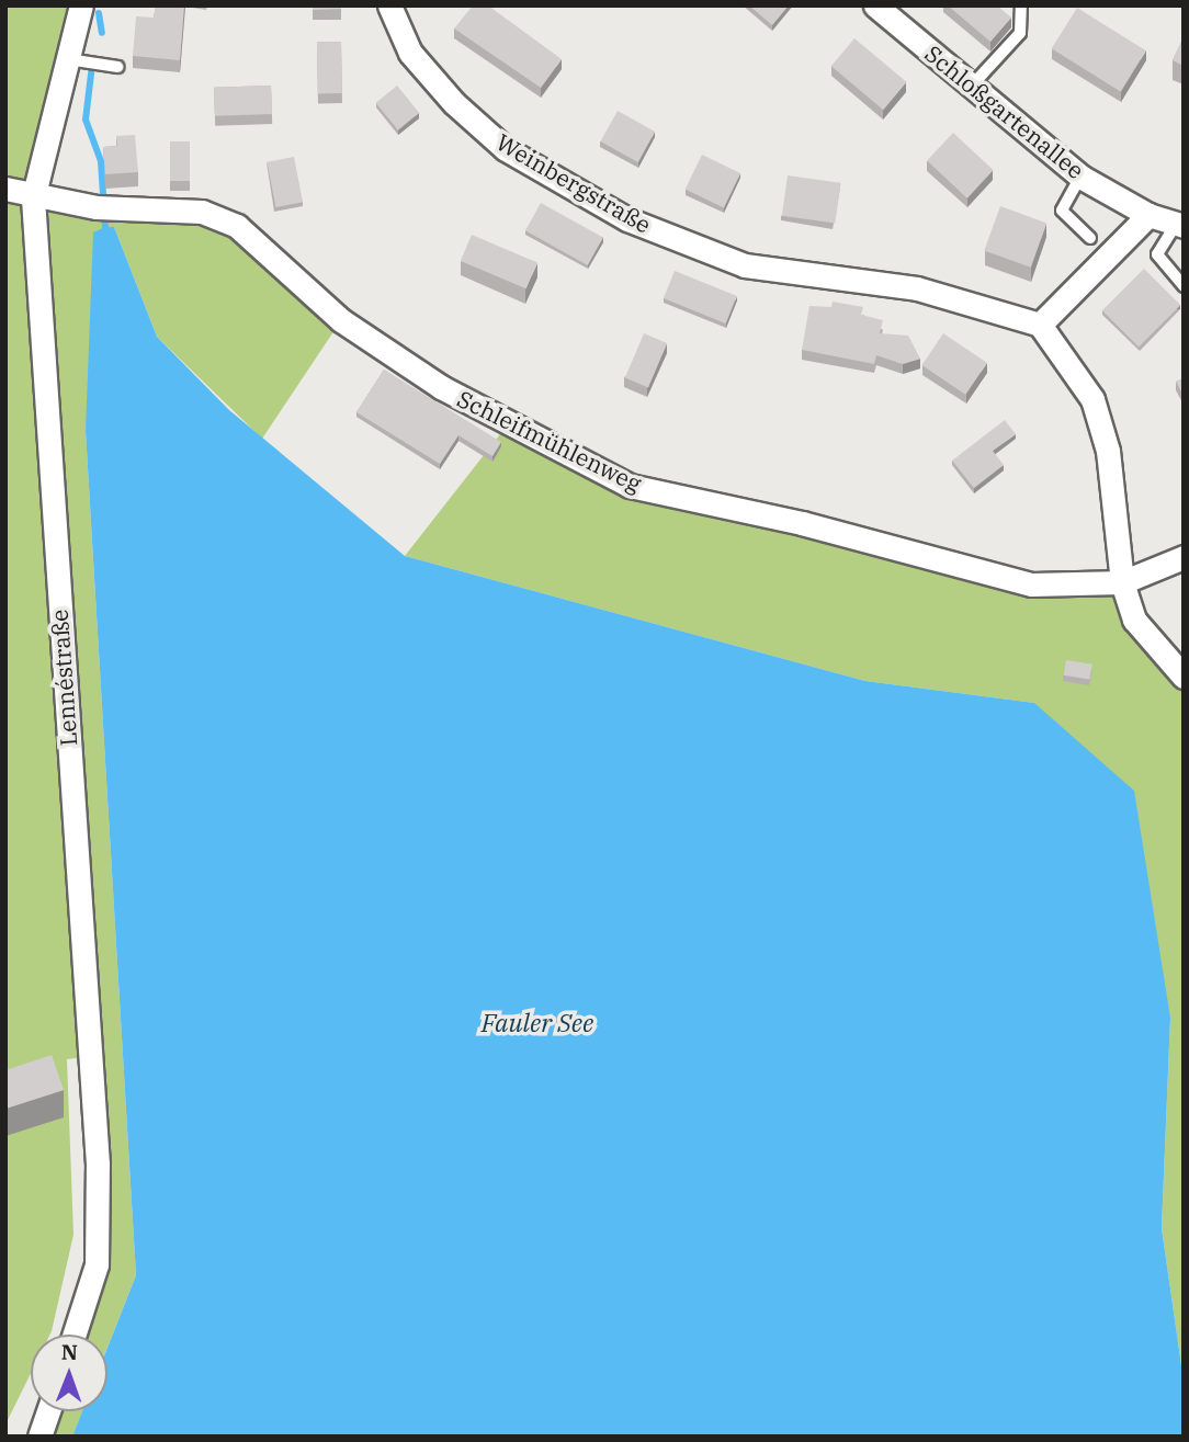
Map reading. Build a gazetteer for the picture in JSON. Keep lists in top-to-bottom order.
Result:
{
  "streets": {
    "street": [
      "Schloßgartenallee",
      "Weinbergstraße",
      "Schleifmühlenweg",
      "Lennéstraße"
    ]
  },
  "crossings": [
    ["Schleifmühlenweg", "Lennéstraße"]
  ],
  "water": ["Fauler See"],
  "north": "top"
}
